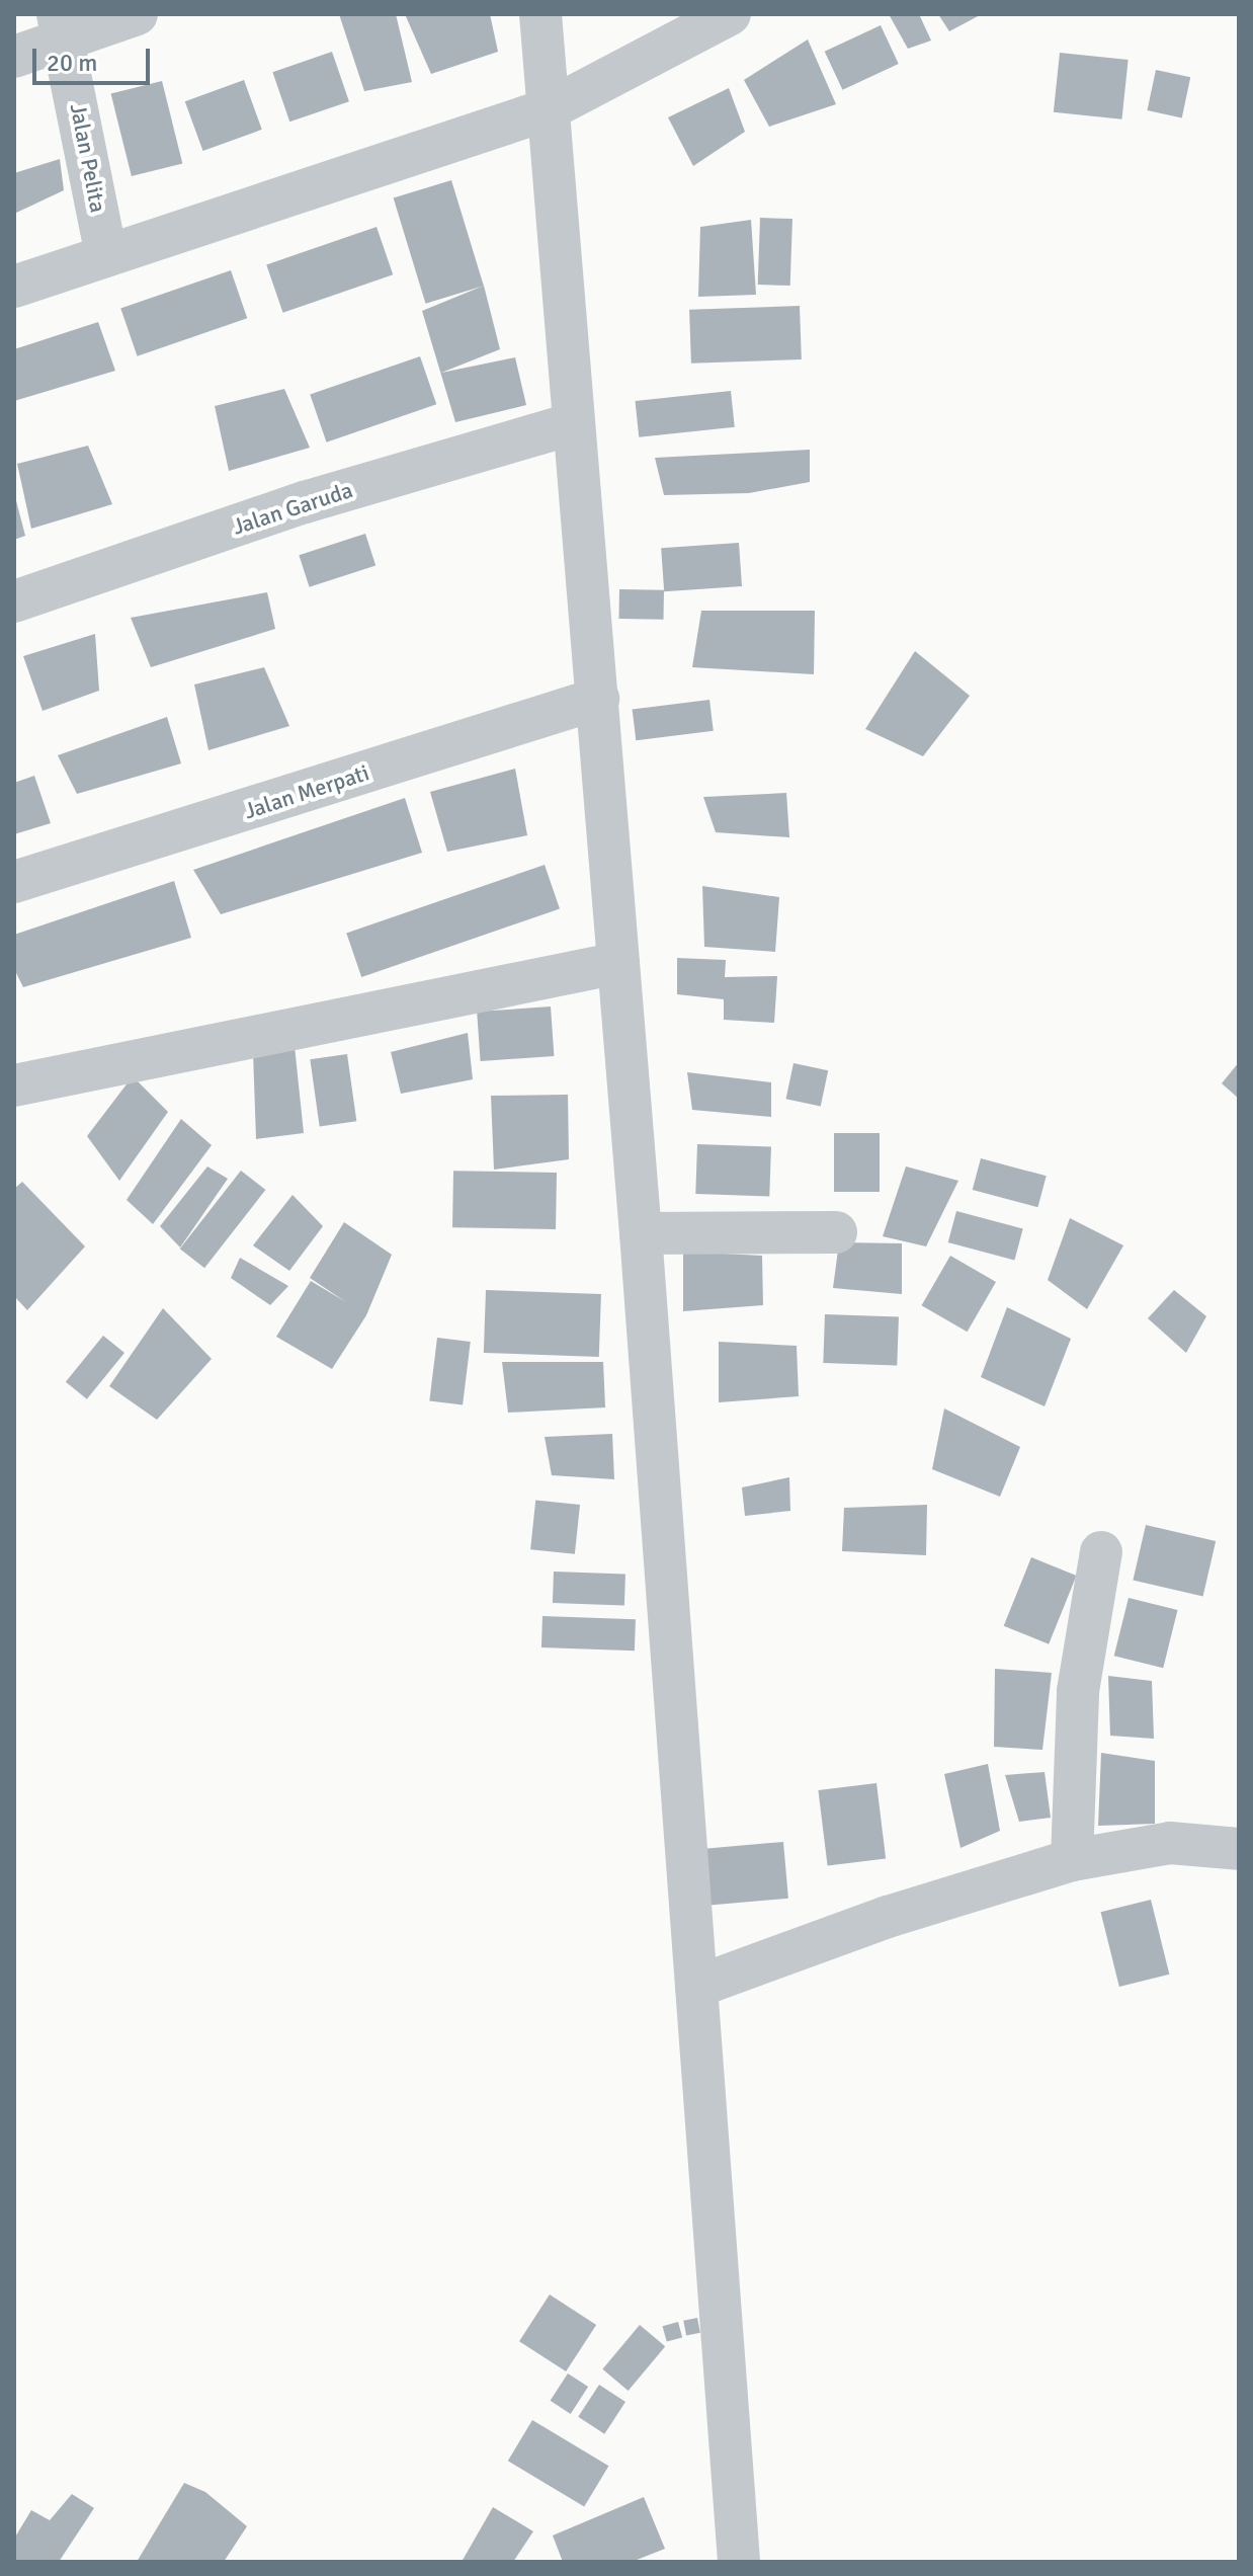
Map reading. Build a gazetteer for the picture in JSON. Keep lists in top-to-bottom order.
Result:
{
  "streets": {
    "street": ["Jalan Pelita", "Jalan Garuda", "Jalan Merpati"]
  },
  "scale_bar": "20 m"
}
